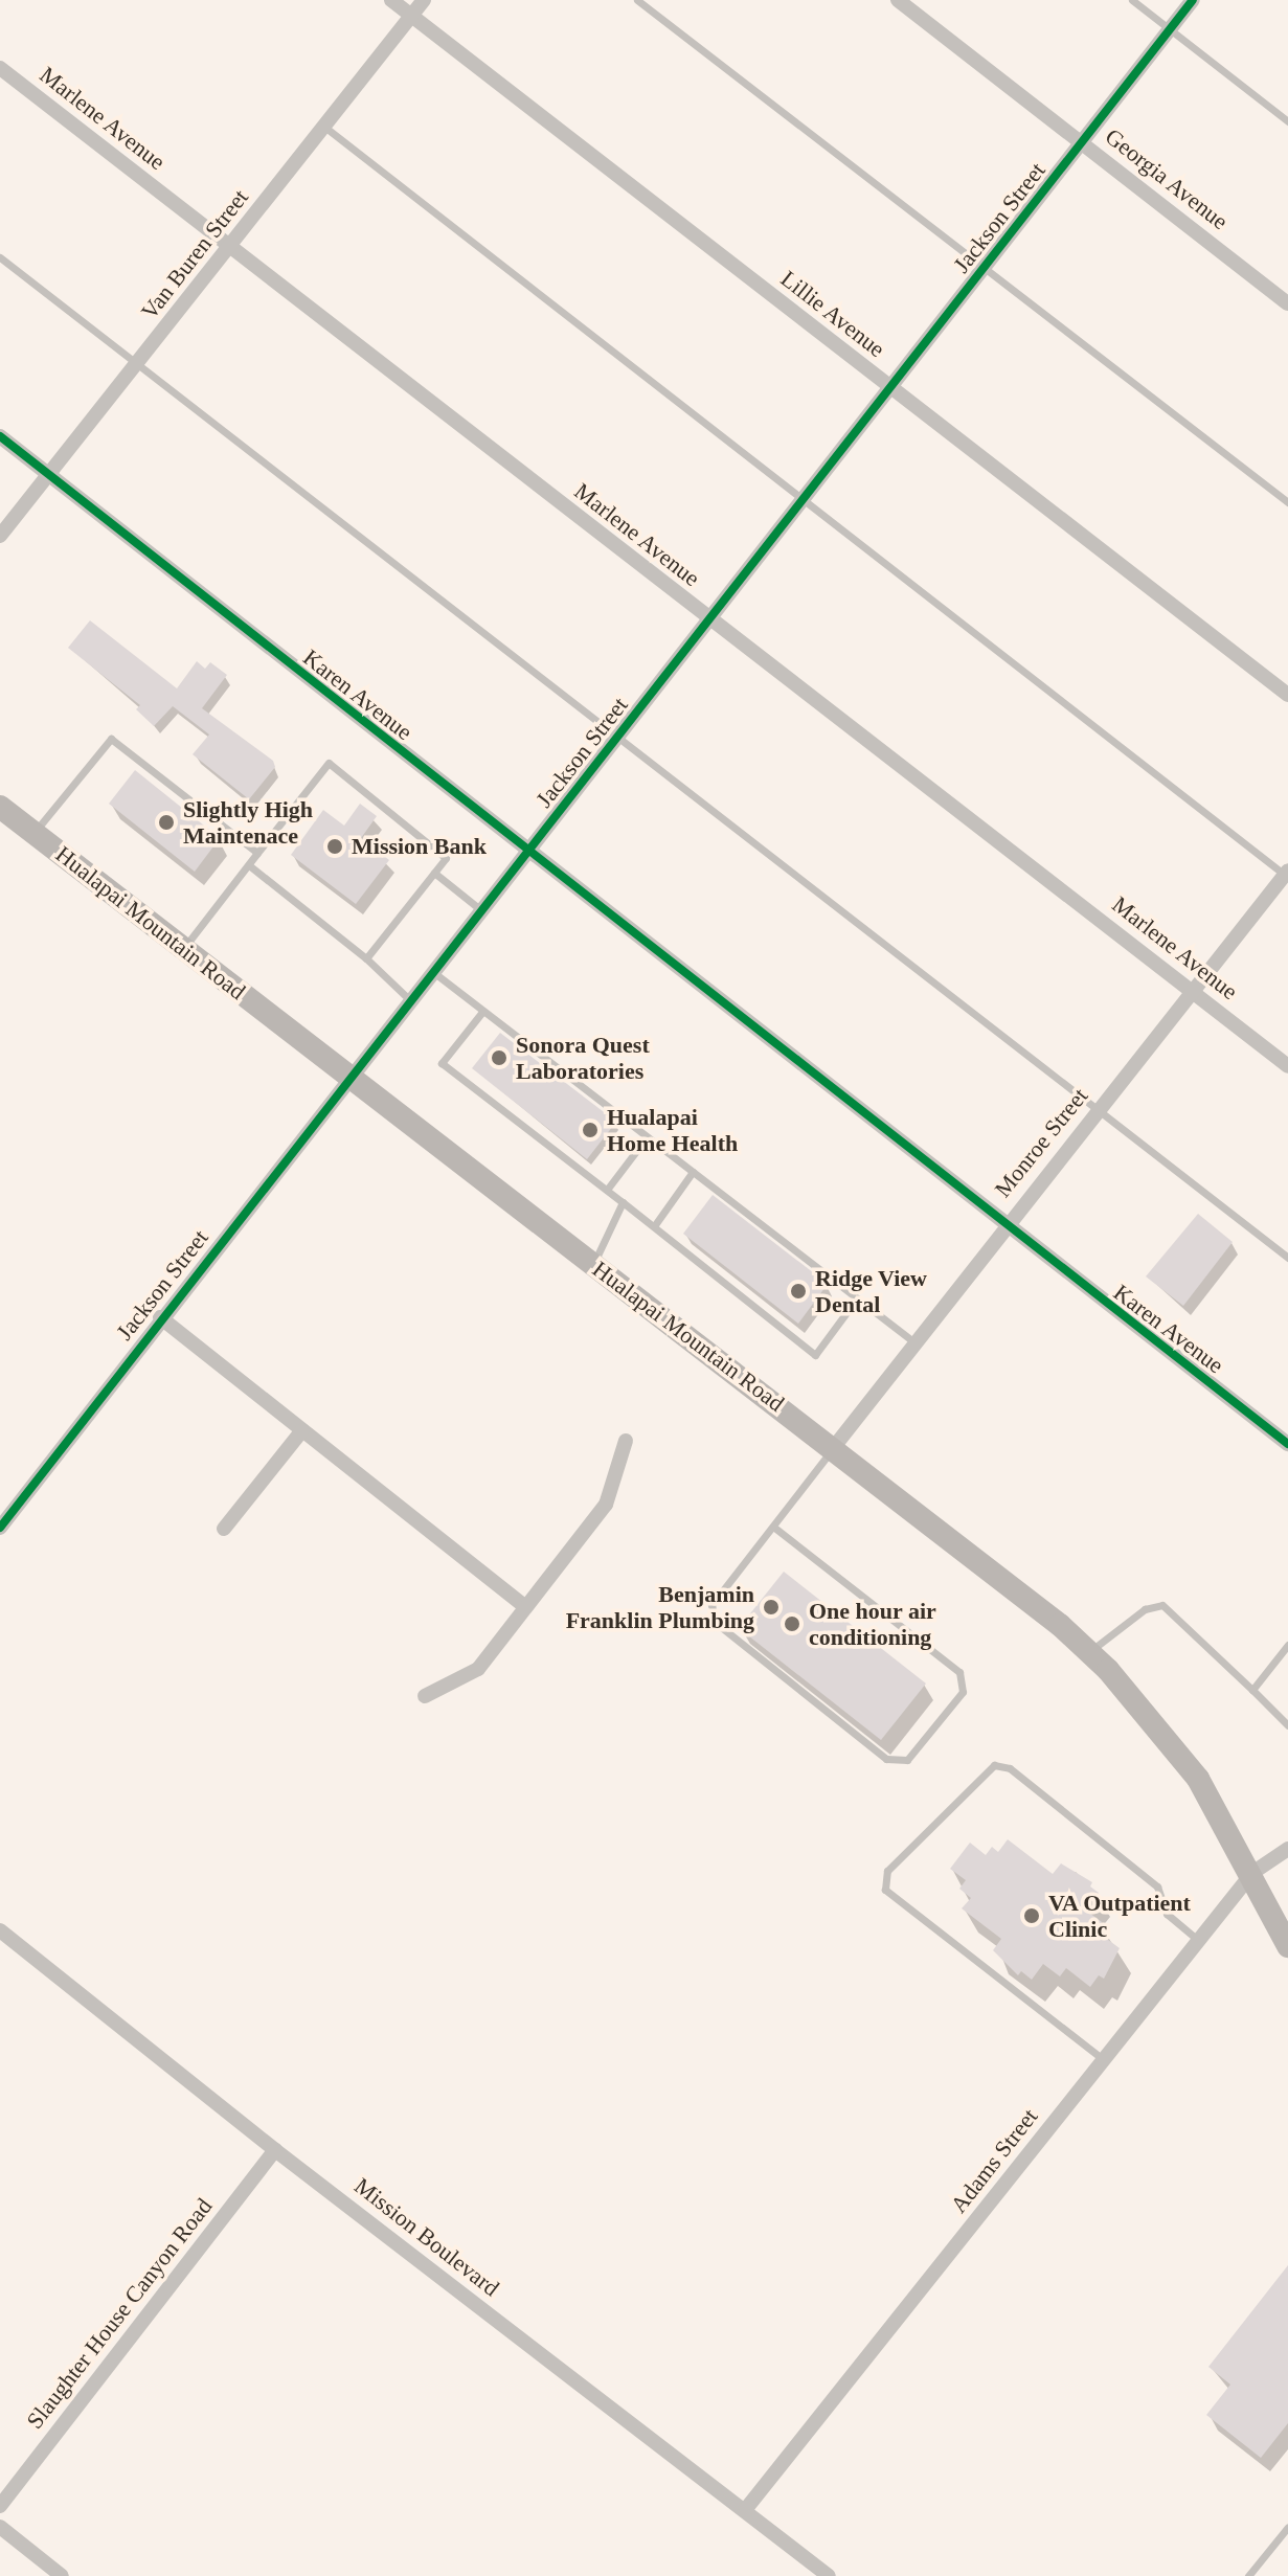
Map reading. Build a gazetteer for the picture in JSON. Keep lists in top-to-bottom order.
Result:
{
  "streets": {
    "main road": ["Hualapai Mountain Road"],
    "street": [
      "Marlene Avenue",
      "Georgia Avenue",
      "Jackson Street",
      "Van Buren Street",
      "Lillie Avenue",
      "Karen Avenue",
      "Monroe Street",
      "Adams Street",
      "Mission Boulevard",
      "Slaughter House Canyon Road"
    ]
  },
  "crossings": [
    ["Marlene Avenue", "Jackson Street"],
    ["Marlene Avenue", "Van Buren Street"],
    ["Marlene Avenue", "Monroe Street"],
    ["Georgia Avenue", "Jackson Street"],
    ["Jackson Street", "Lillie Avenue"],
    ["Jackson Street", "Karen Avenue"],
    ["Jackson Street", "Hualapai Mountain Road"],
    ["Van Buren Street", "Lillie Avenue"],
    ["Van Buren Street", "Karen Avenue"],
    ["Karen Avenue", "Monroe Street"],
    ["Hualapai Mountain Road", "Monroe Street"],
    ["Hualapai Mountain Road", "Adams Street"],
    ["Adams Street", "Mission Boulevard"],
    ["Mission Boulevard", "Slaughter House Canyon Road"]
  ],
  "places": [
    "Slightly High Maintenace",
    "Mission Bank",
    "Sonora Quest Laboratories",
    "Hualapai Home Health",
    "Ridge View Dental",
    "Benjamin Franklin Plumbing",
    "One hour air conditioning",
    "VA Outpatient Clinic"
  ]
}
